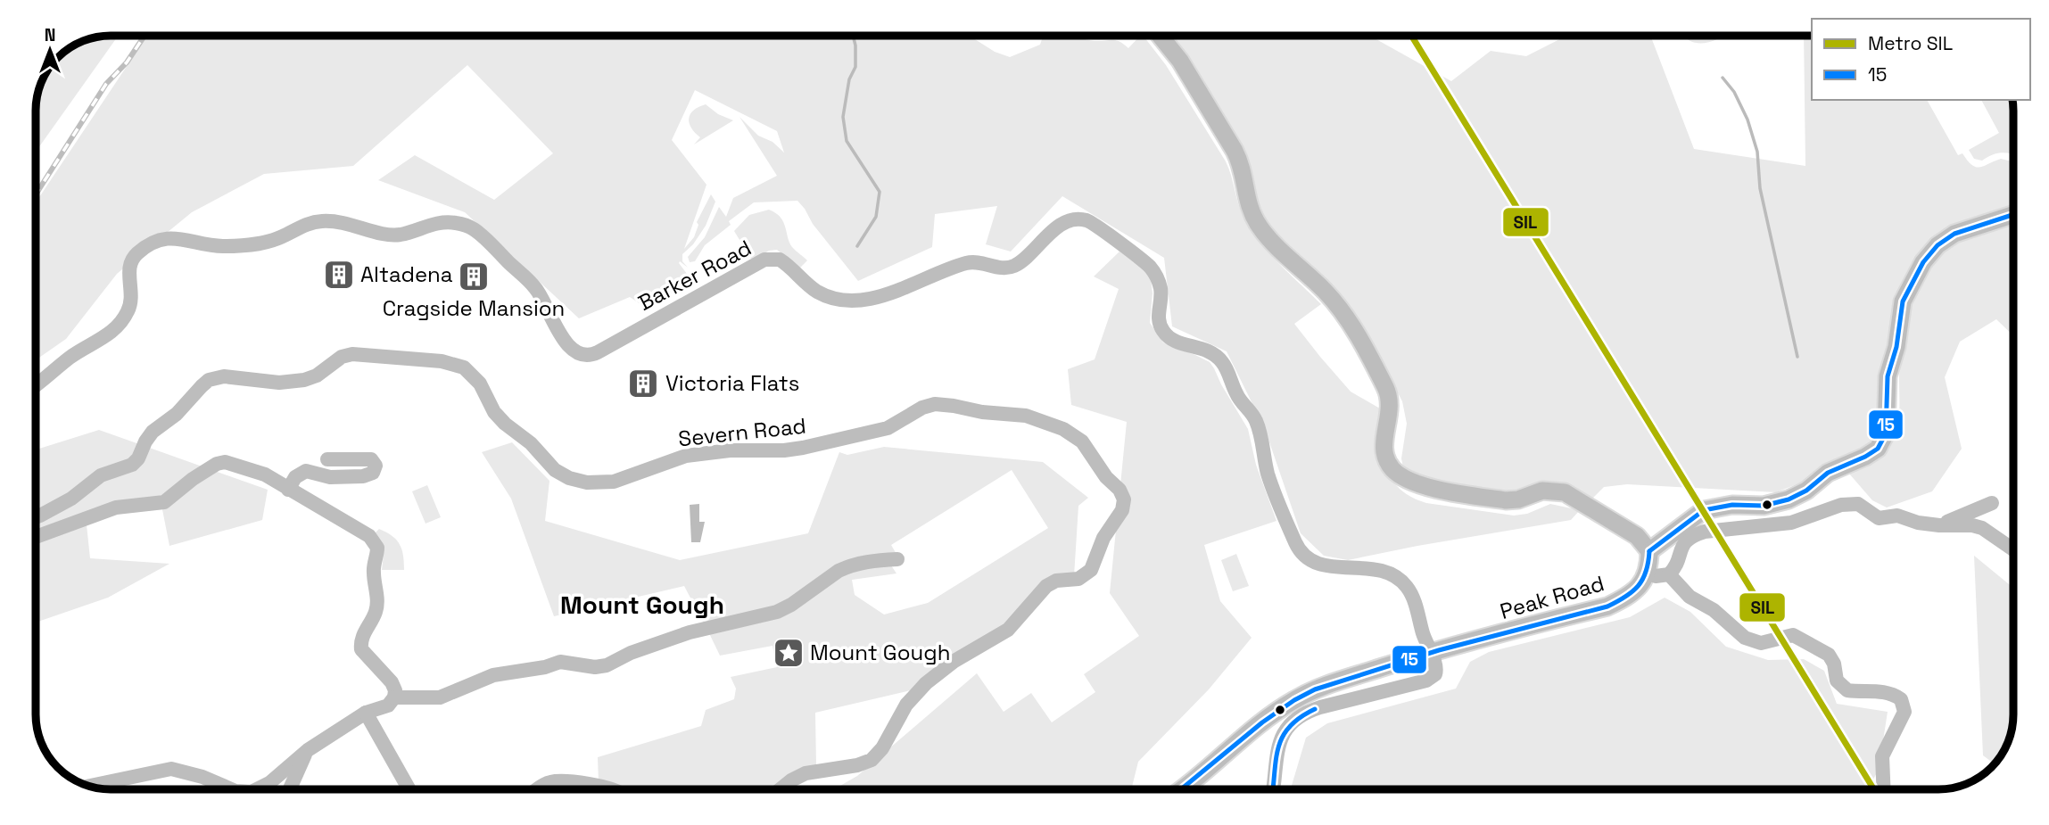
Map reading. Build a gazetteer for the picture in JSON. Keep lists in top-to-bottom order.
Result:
{
  "streets": {
    "main road": ["Peak Road"],
    "street": ["Barker Road", "Severn Road"]
  },
  "crossings": [
    ["Barker Road", "Peak Road"]
  ],
  "districts": ["Mount Gough"],
  "places": {
    "building": ["Altadena", "Cragside Mansion", "Victoria Flats"],
    "place": ["Mount Gough"]
  },
  "lines": ["metro line SIL", "transit line 15"],
  "legend": ["Metro SIL", "15"],
  "north": "top"
}
